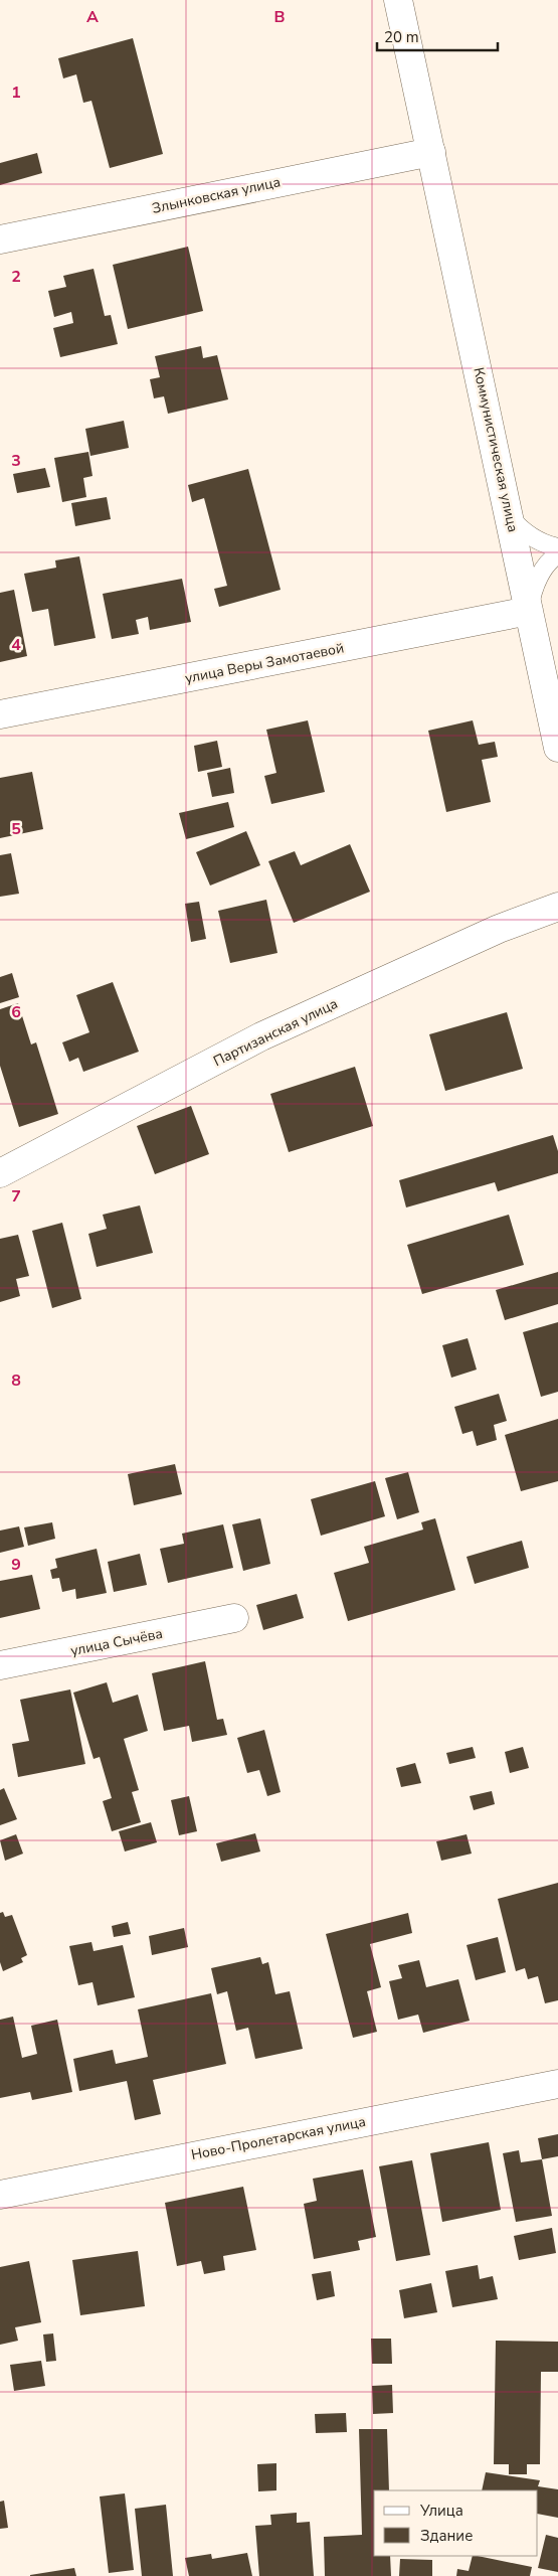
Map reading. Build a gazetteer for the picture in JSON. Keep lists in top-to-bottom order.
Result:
{
  "streets": {
    "street": [
      "Злынковская улица",
      "Коммунистическая улица",
      "улица Веры Замотаевой",
      "Партизанская улица",
      "улица Сычёва",
      "Ново-Пролетарская улица"
    ]
  },
  "crossings": [
    ["Злынковская улица", "Коммунистическая улица"],
    ["Коммунистическая улица", "улица Веры Замотаевой"]
  ],
  "legend": ["Улица", "Здание"],
  "scale_bar": "20 m",
  "grid": {
    "columns": ["A", "B"],
    "rows": [
      "1",
      "2",
      "3",
      "4",
      "5",
      "6",
      "7",
      "8",
      "9"
    ]
  }
}
